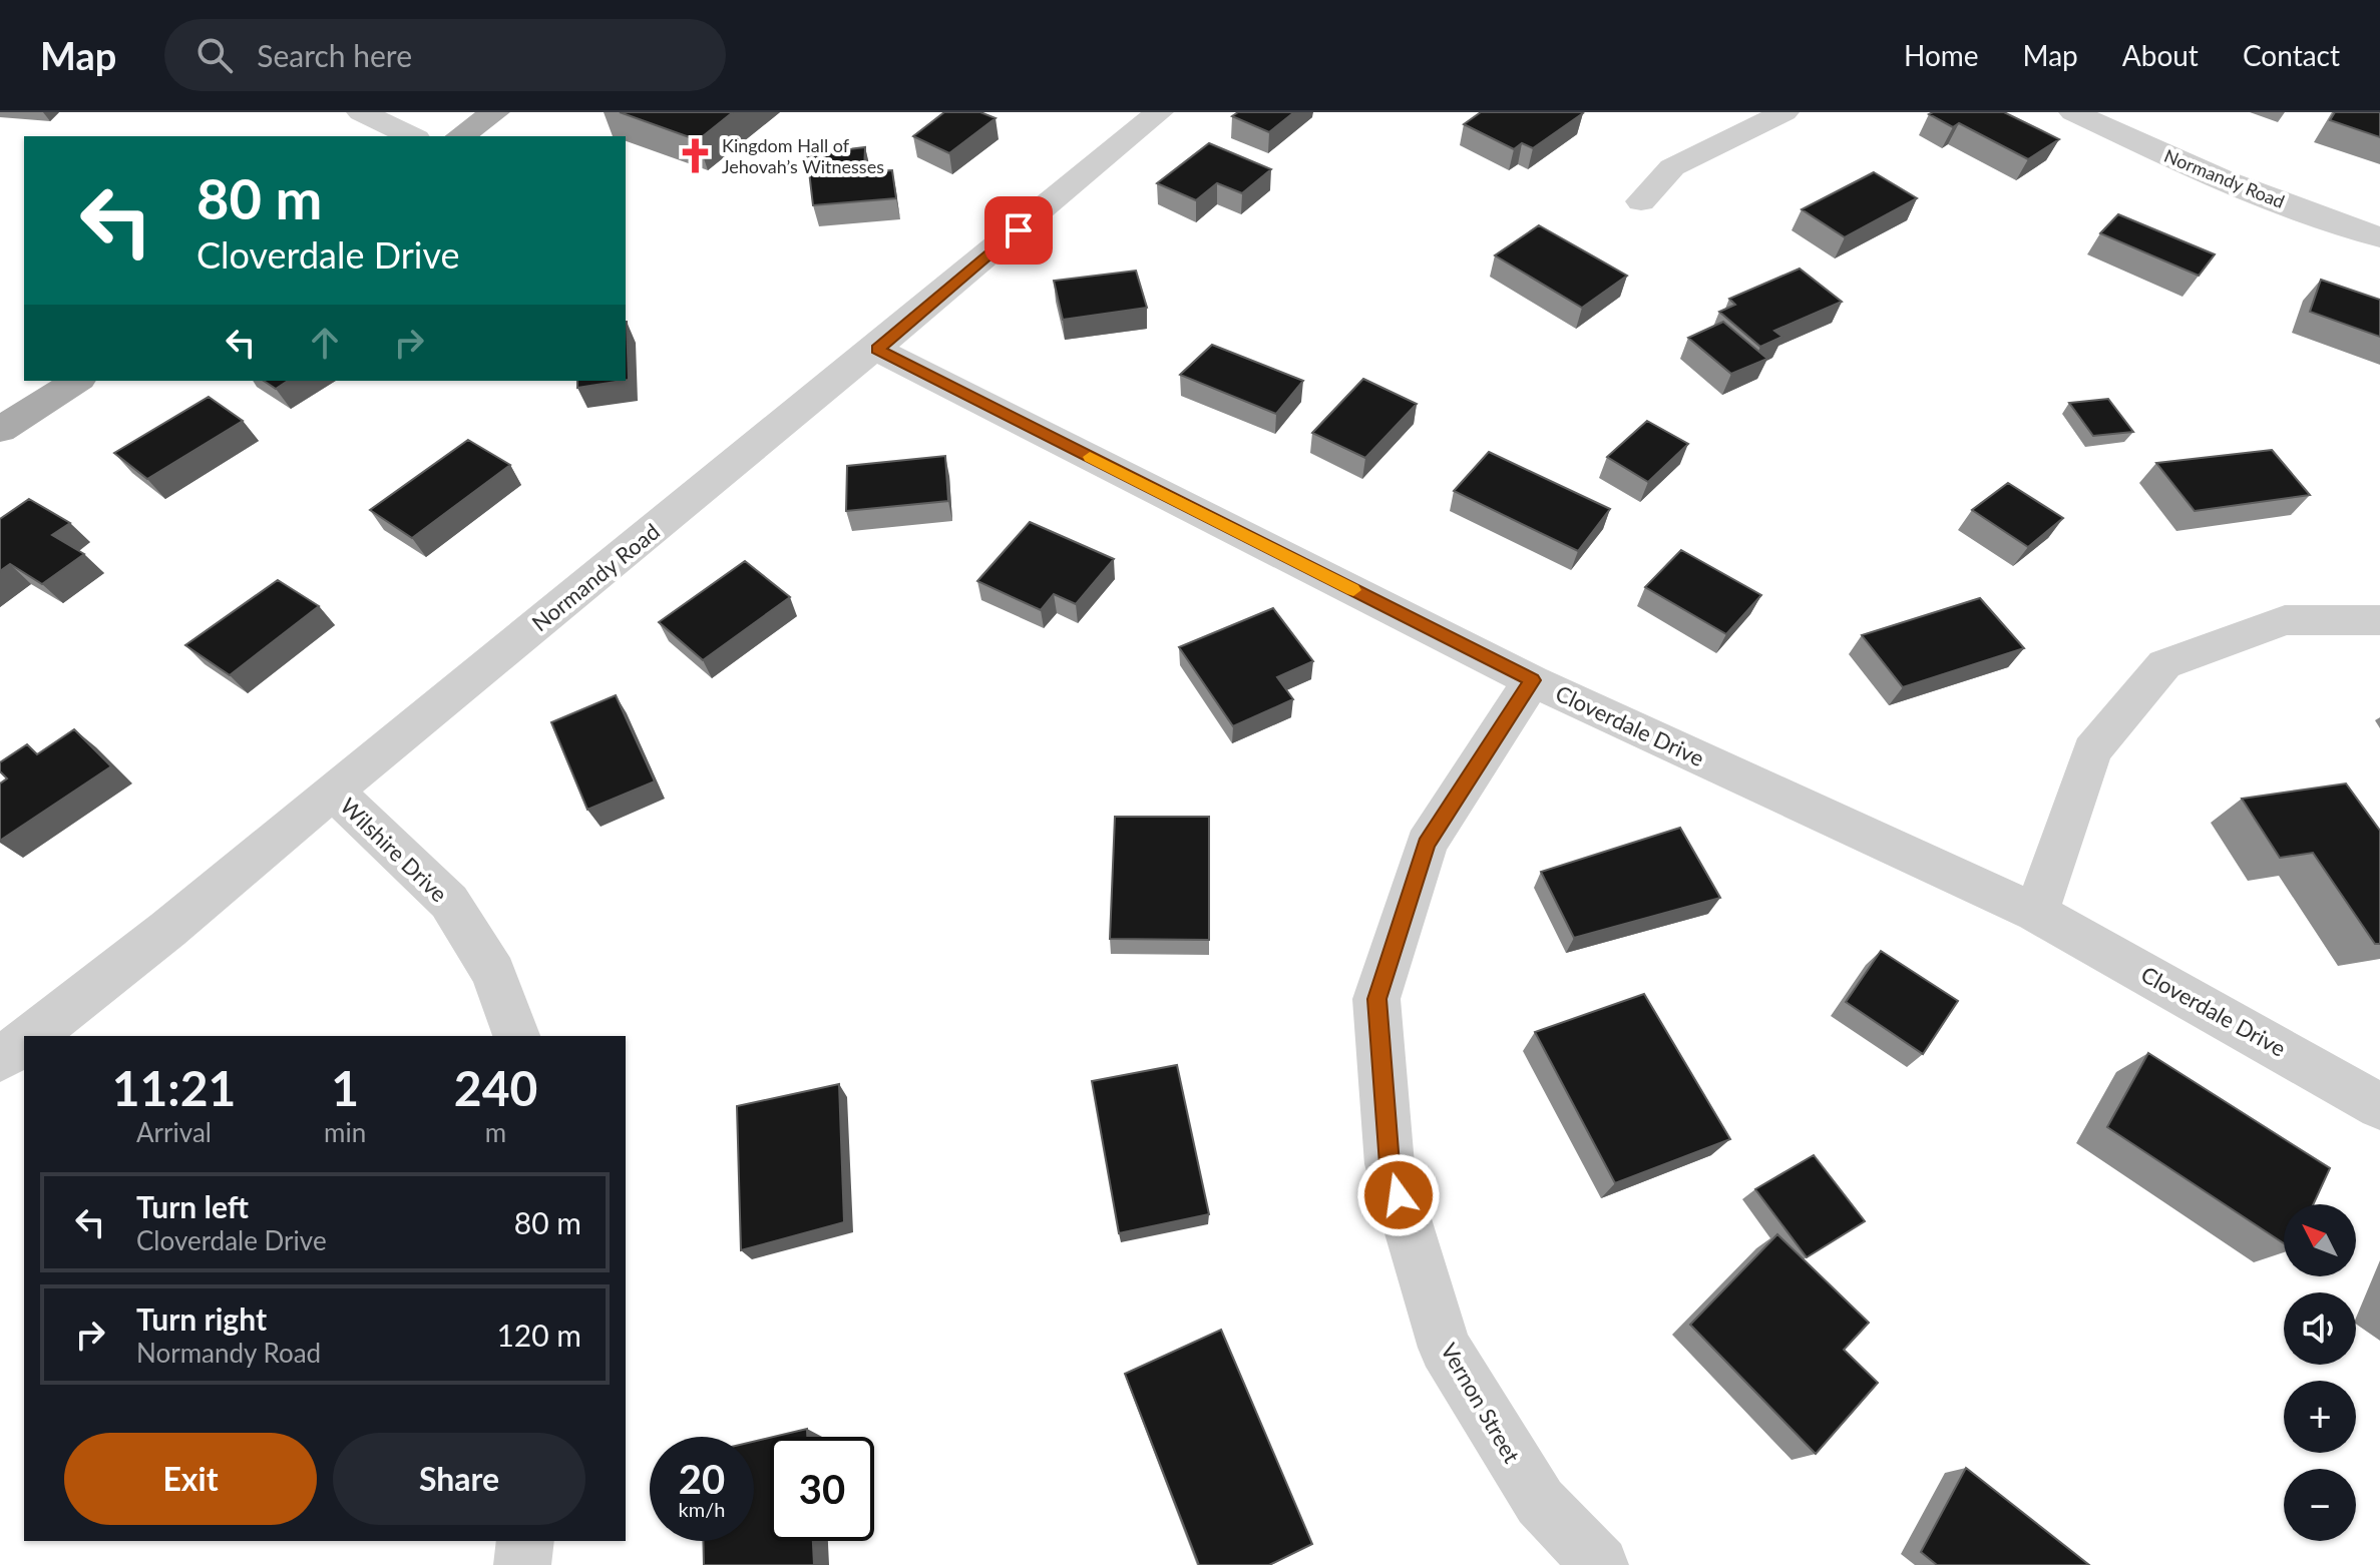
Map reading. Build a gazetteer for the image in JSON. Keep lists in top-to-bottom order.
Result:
{
  "streets": {
    "street": [
      "Normandy Road",
      "Cloverdale Drive",
      "Wilshire Drive",
      "Vernon Street"
    ]
  },
  "crossings": [
    ["Normandy Road", "Cloverdale Drive"],
    ["Normandy Road", "Wilshire Drive"],
    ["Cloverdale Drive", "Vernon Street"]
  ],
  "places": {
    "church": ["Kingdom Hall of Jehovah’s Witnesses"]
  },
  "north": "top left",
  "page": {
    "header": "Map",
    "search": "Search here",
    "nav": [
      "Home",
      "Map",
      "About",
      "Contact"
    ],
    "turn": ["80 m", "Cloverdale Drive"],
    "eta": [
      "11:21",
      "Arrival",
      "1",
      "min",
      "240",
      "m"
    ],
    "list": [
      {
        "name": "Turn left",
        "note": "Cloverdale Drive",
        "value": "80 m"
      },
      {
        "name": "Turn right",
        "note": "Normandy Road",
        "value": "120 m"
      }
    ],
    "map_buttons": ["+", "−"],
    "buttons": ["Exit", "Share"],
    "speed": "20 km/h",
    "limit": "30"
  }
}
